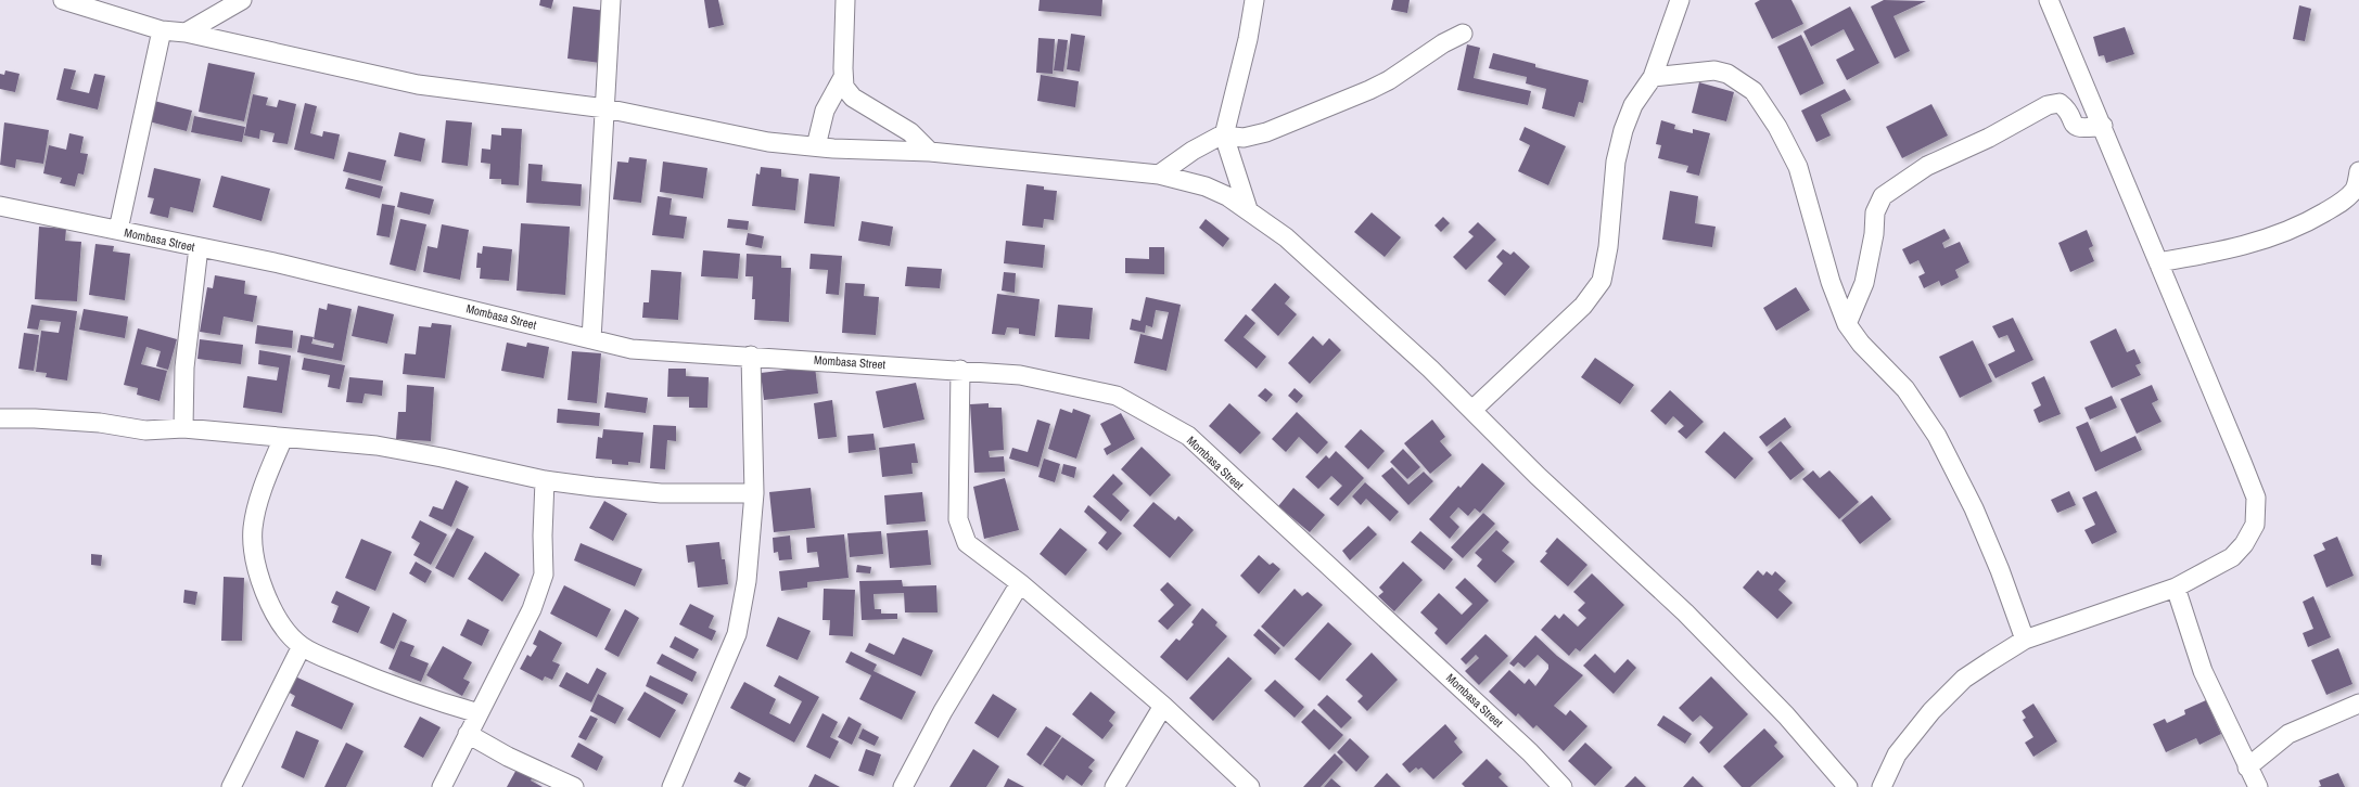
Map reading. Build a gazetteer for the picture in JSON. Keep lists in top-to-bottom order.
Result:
{
  "streets": {
    "street": ["Mombasa Street"]
  }
}
